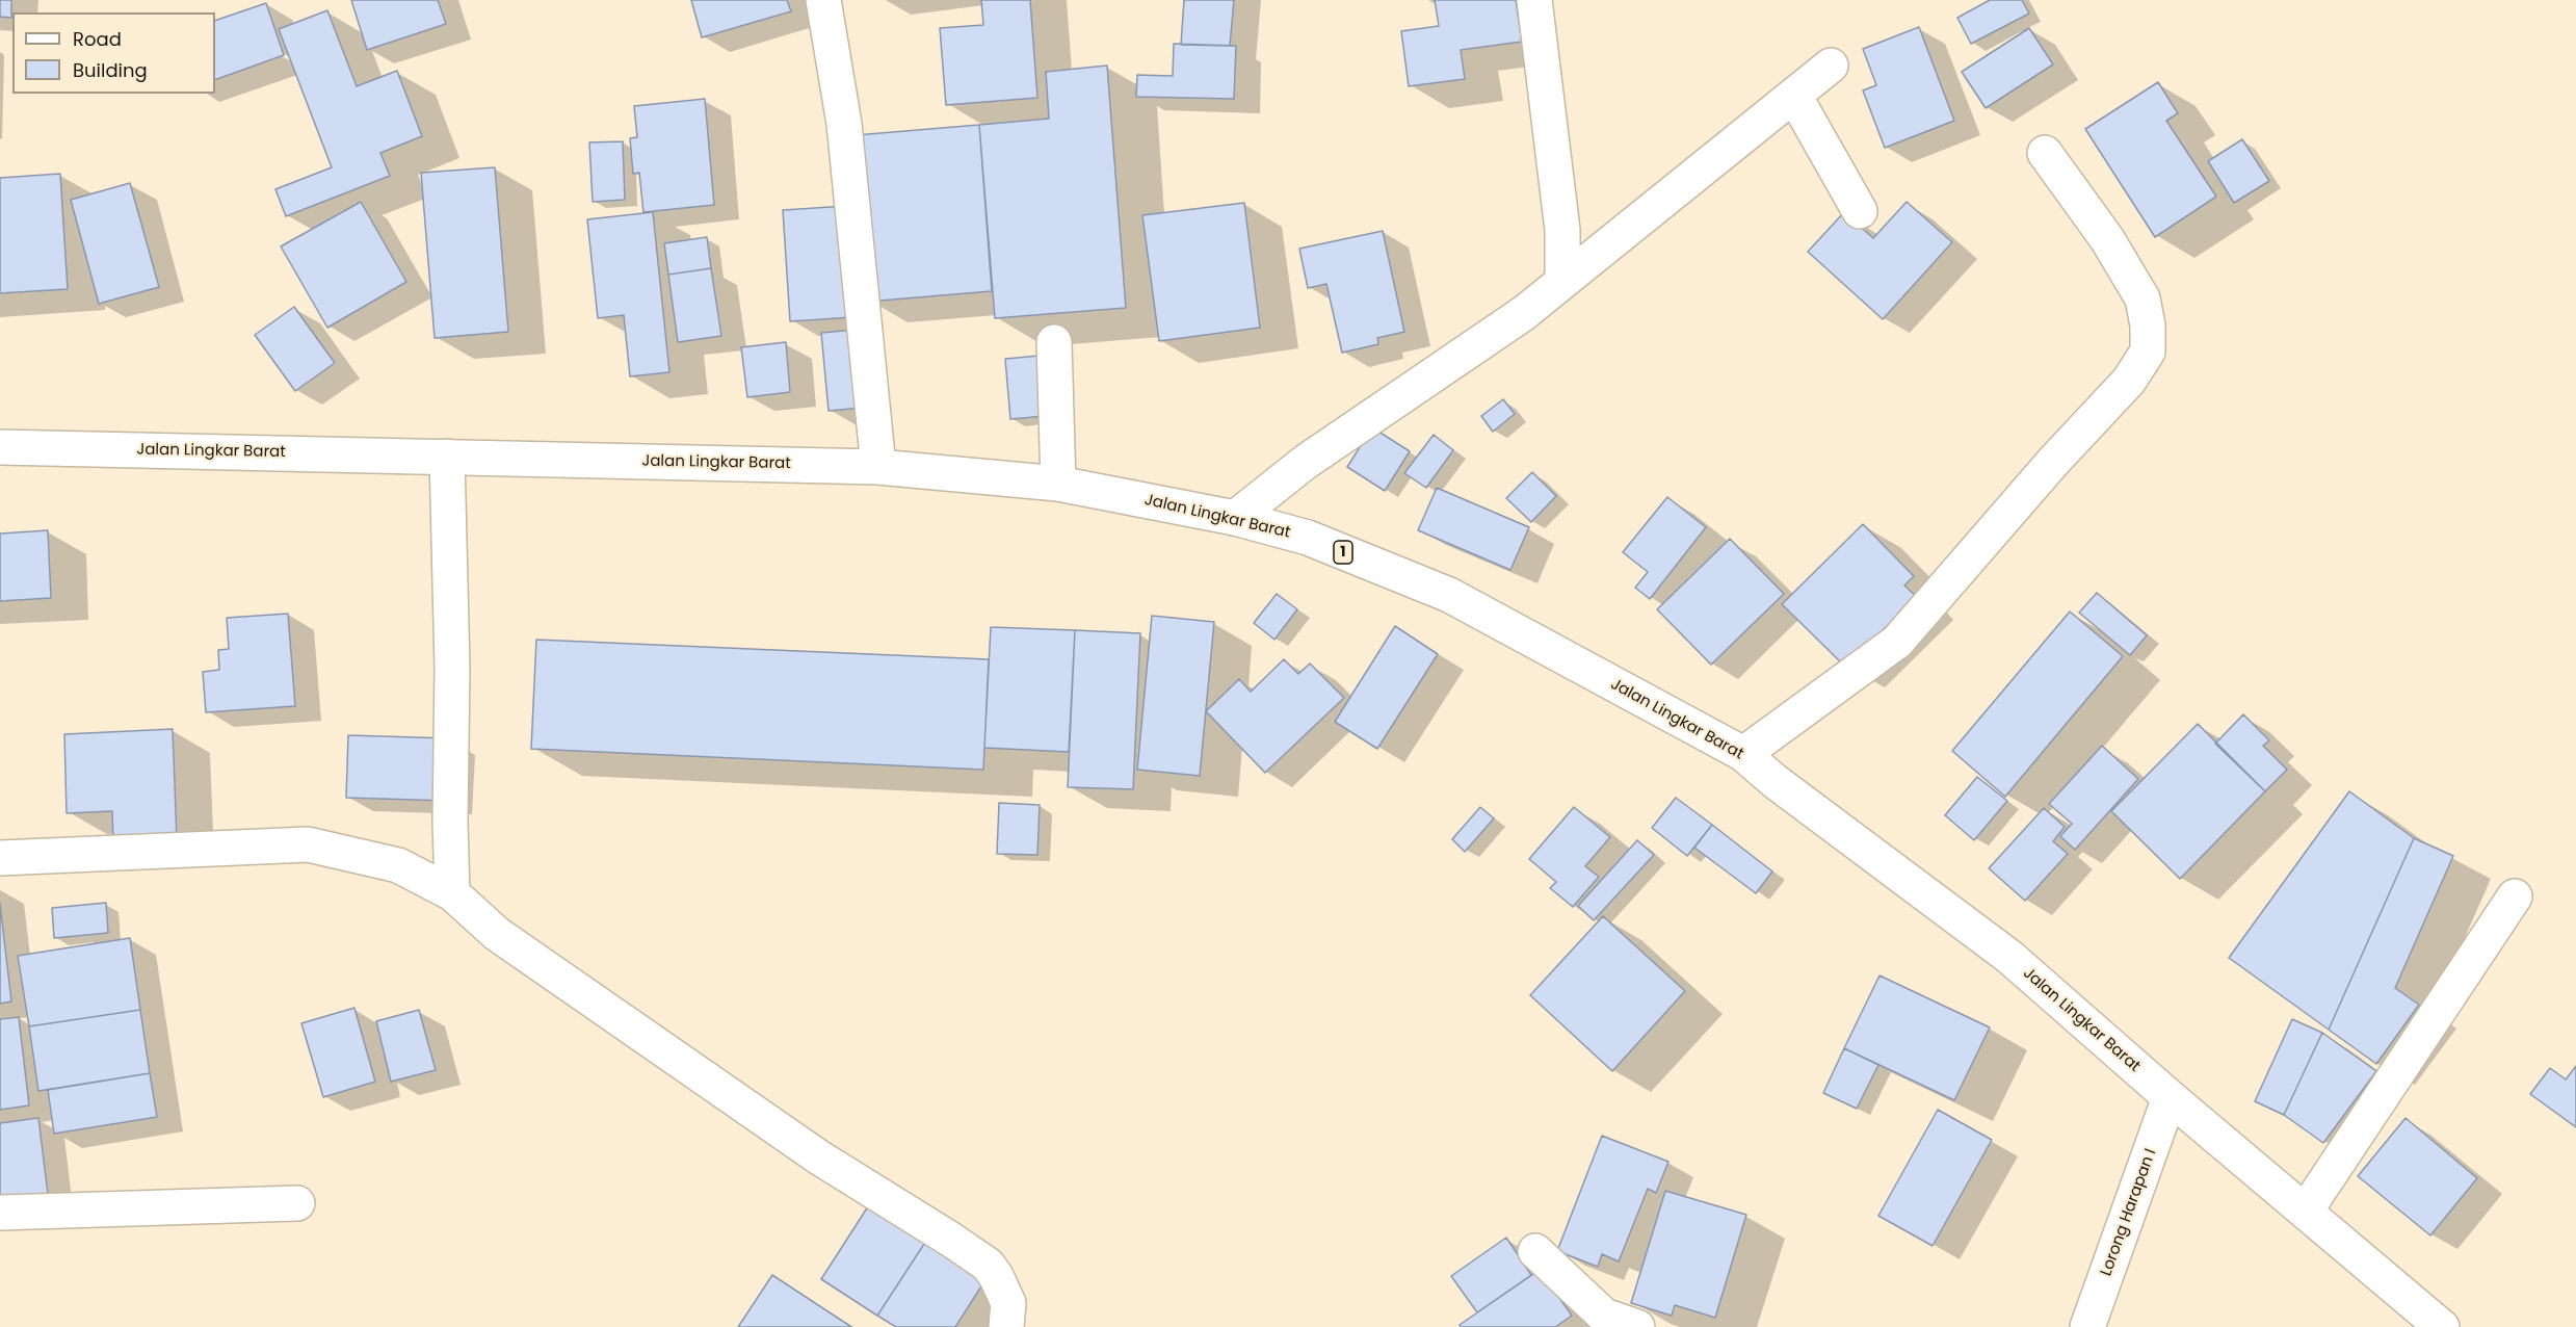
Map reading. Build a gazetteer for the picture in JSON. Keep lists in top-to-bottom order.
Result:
{
  "streets": {
    "main road": ["Jalan Lingkar Barat", "1", "Lorong Harapan I"]
  },
  "crossings": [
    ["Jalan Lingkar Barat", "Lorong Harapan I"]
  ],
  "legend": ["Road", "Building"]
}
